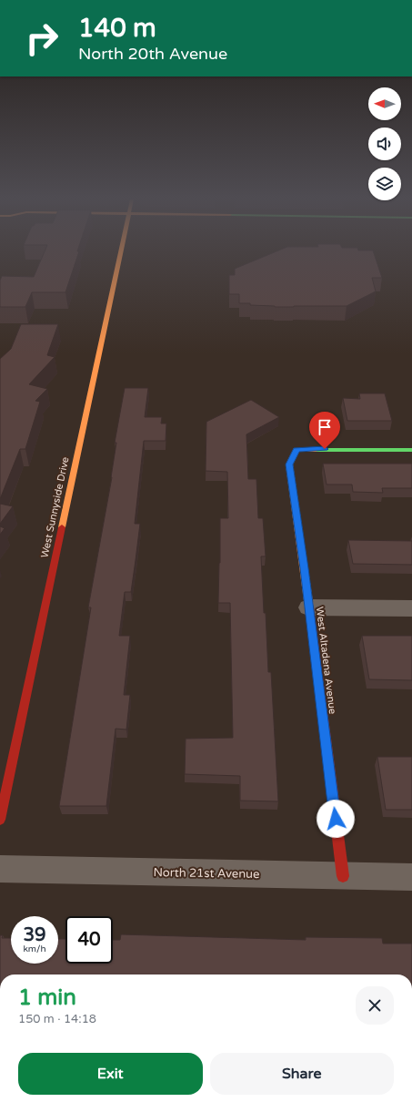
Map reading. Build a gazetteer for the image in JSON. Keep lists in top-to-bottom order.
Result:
{
  "streets": {
    "street": ["West Sunnyside Drive", "West Altadena Avenue", "North 21st Avenue"]
  },
  "crossings": [
    ["West Altadena Avenue", "North 21st Avenue"]
  ],
  "north": "left",
  "page": {
    "turn": ["140 m", "North 20th Avenue"],
    "speed": "39 km/h",
    "limit": "40",
    "heading": ["1 min", "150 m · 14:18"],
    "buttons": ["Exit", "Share"]
  }
}
